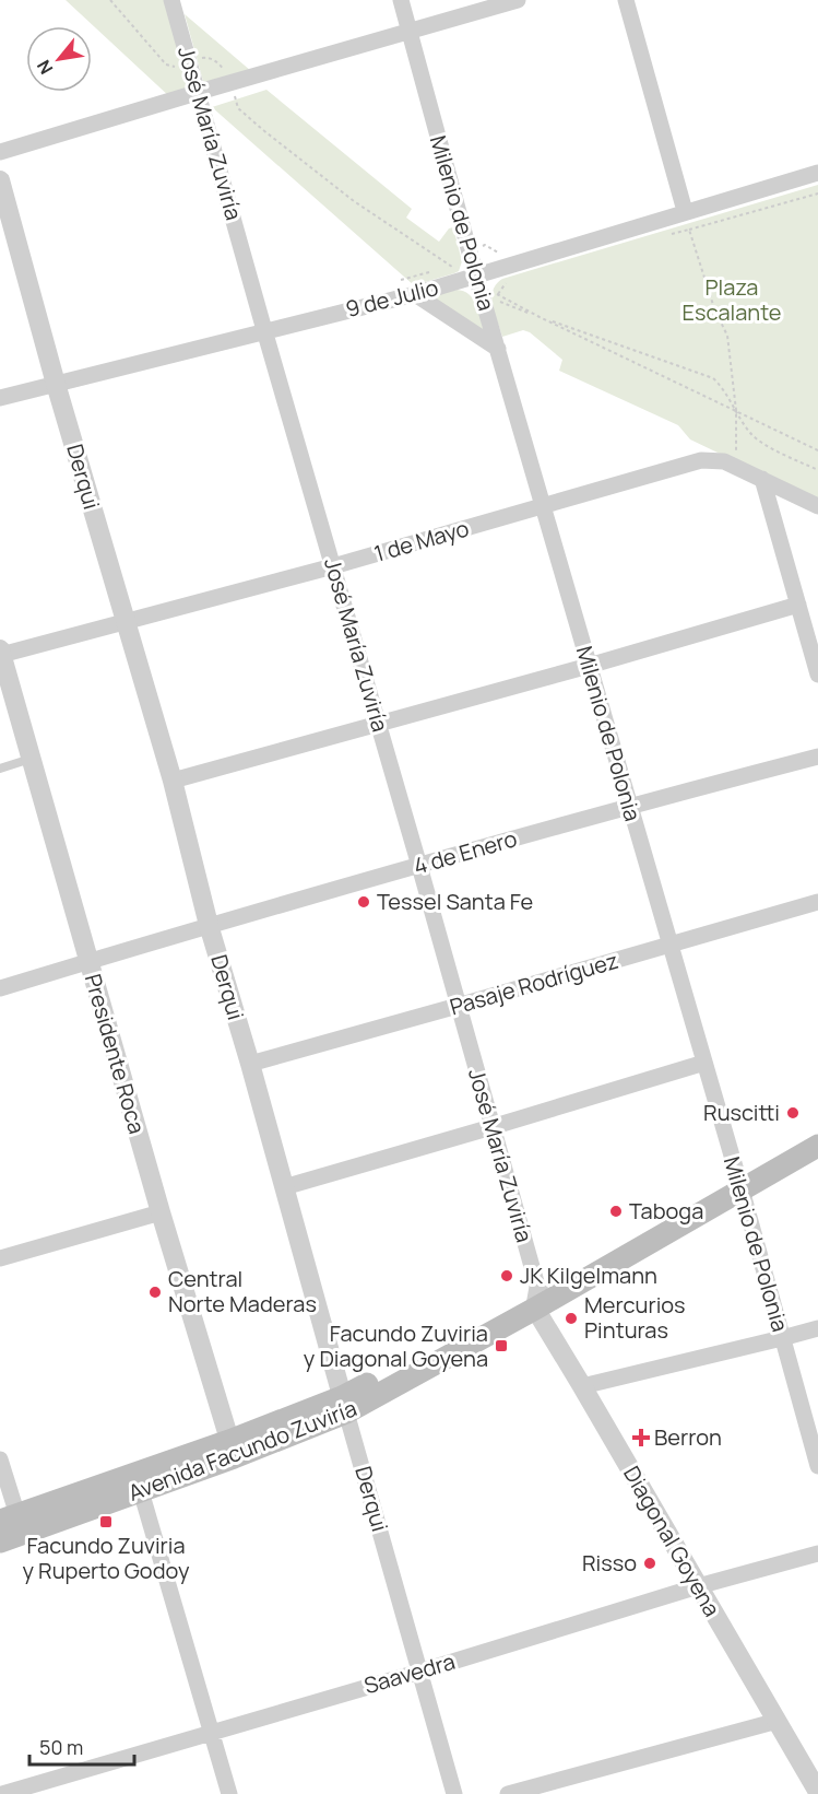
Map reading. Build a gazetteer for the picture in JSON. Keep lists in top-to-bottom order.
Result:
{
  "streets": {
    "main road": ["Avenida Facundo Zuviría"],
    "street": [
      "José María Zuviría",
      "Milenio de Polonia",
      "9 de Julio",
      "Derqui",
      "1 de Mayo",
      "4 de Enero",
      "Pasaje Rodríguez",
      "Presidente Roca",
      "Diagonal Goyena",
      "Saavedra"
    ]
  },
  "crossings": [
    ["José María Zuviría", "9 de Julio"],
    ["José María Zuviría", "1 de Mayo"],
    ["José María Zuviría", "4 de Enero"],
    ["José María Zuviría", "Pasaje Rodríguez"],
    ["José María Zuviría", "Avenida Facundo Zuviría"],
    ["José María Zuviría", "Diagonal Goyena"],
    ["Milenio de Polonia", "9 de Julio"],
    ["Milenio de Polonia", "1 de Mayo"],
    ["Milenio de Polonia", "4 de Enero"],
    ["Milenio de Polonia", "Pasaje Rodríguez"],
    ["Milenio de Polonia", "Avenida Facundo Zuviría"],
    ["9 de Julio", "Derqui"],
    ["Derqui", "1 de Mayo"],
    ["Derqui", "4 de Enero"],
    ["Derqui", "Pasaje Rodríguez"],
    ["Derqui", "Avenida Facundo Zuviría"],
    ["Derqui", "Saavedra"],
    ["1 de Mayo", "Presidente Roca"],
    ["4 de Enero", "Presidente Roca"],
    ["Presidente Roca", "Avenida Facundo Zuviría"],
    ["Avenida Facundo Zuviría", "Diagonal Goyena"],
    ["Diagonal Goyena", "Saavedra"]
  ],
  "parks": ["Plaza Escalante"],
  "places": {
    "other": [
      "Tessel Santa Fe",
      "Ruscitti",
      "Taboga",
      "JK Kilgelmann",
      "Central Norte Maderas",
      "Mercurios Pinturas",
      "Risso"
    ],
    "transit": ["Facundo Zuviria y Diagonal Goyena", "Facundo Zuviria y Ruperto Godoy"],
    "health": ["Berron"]
  },
  "scale_bar": "50 m",
  "north": "bottom left"
}
